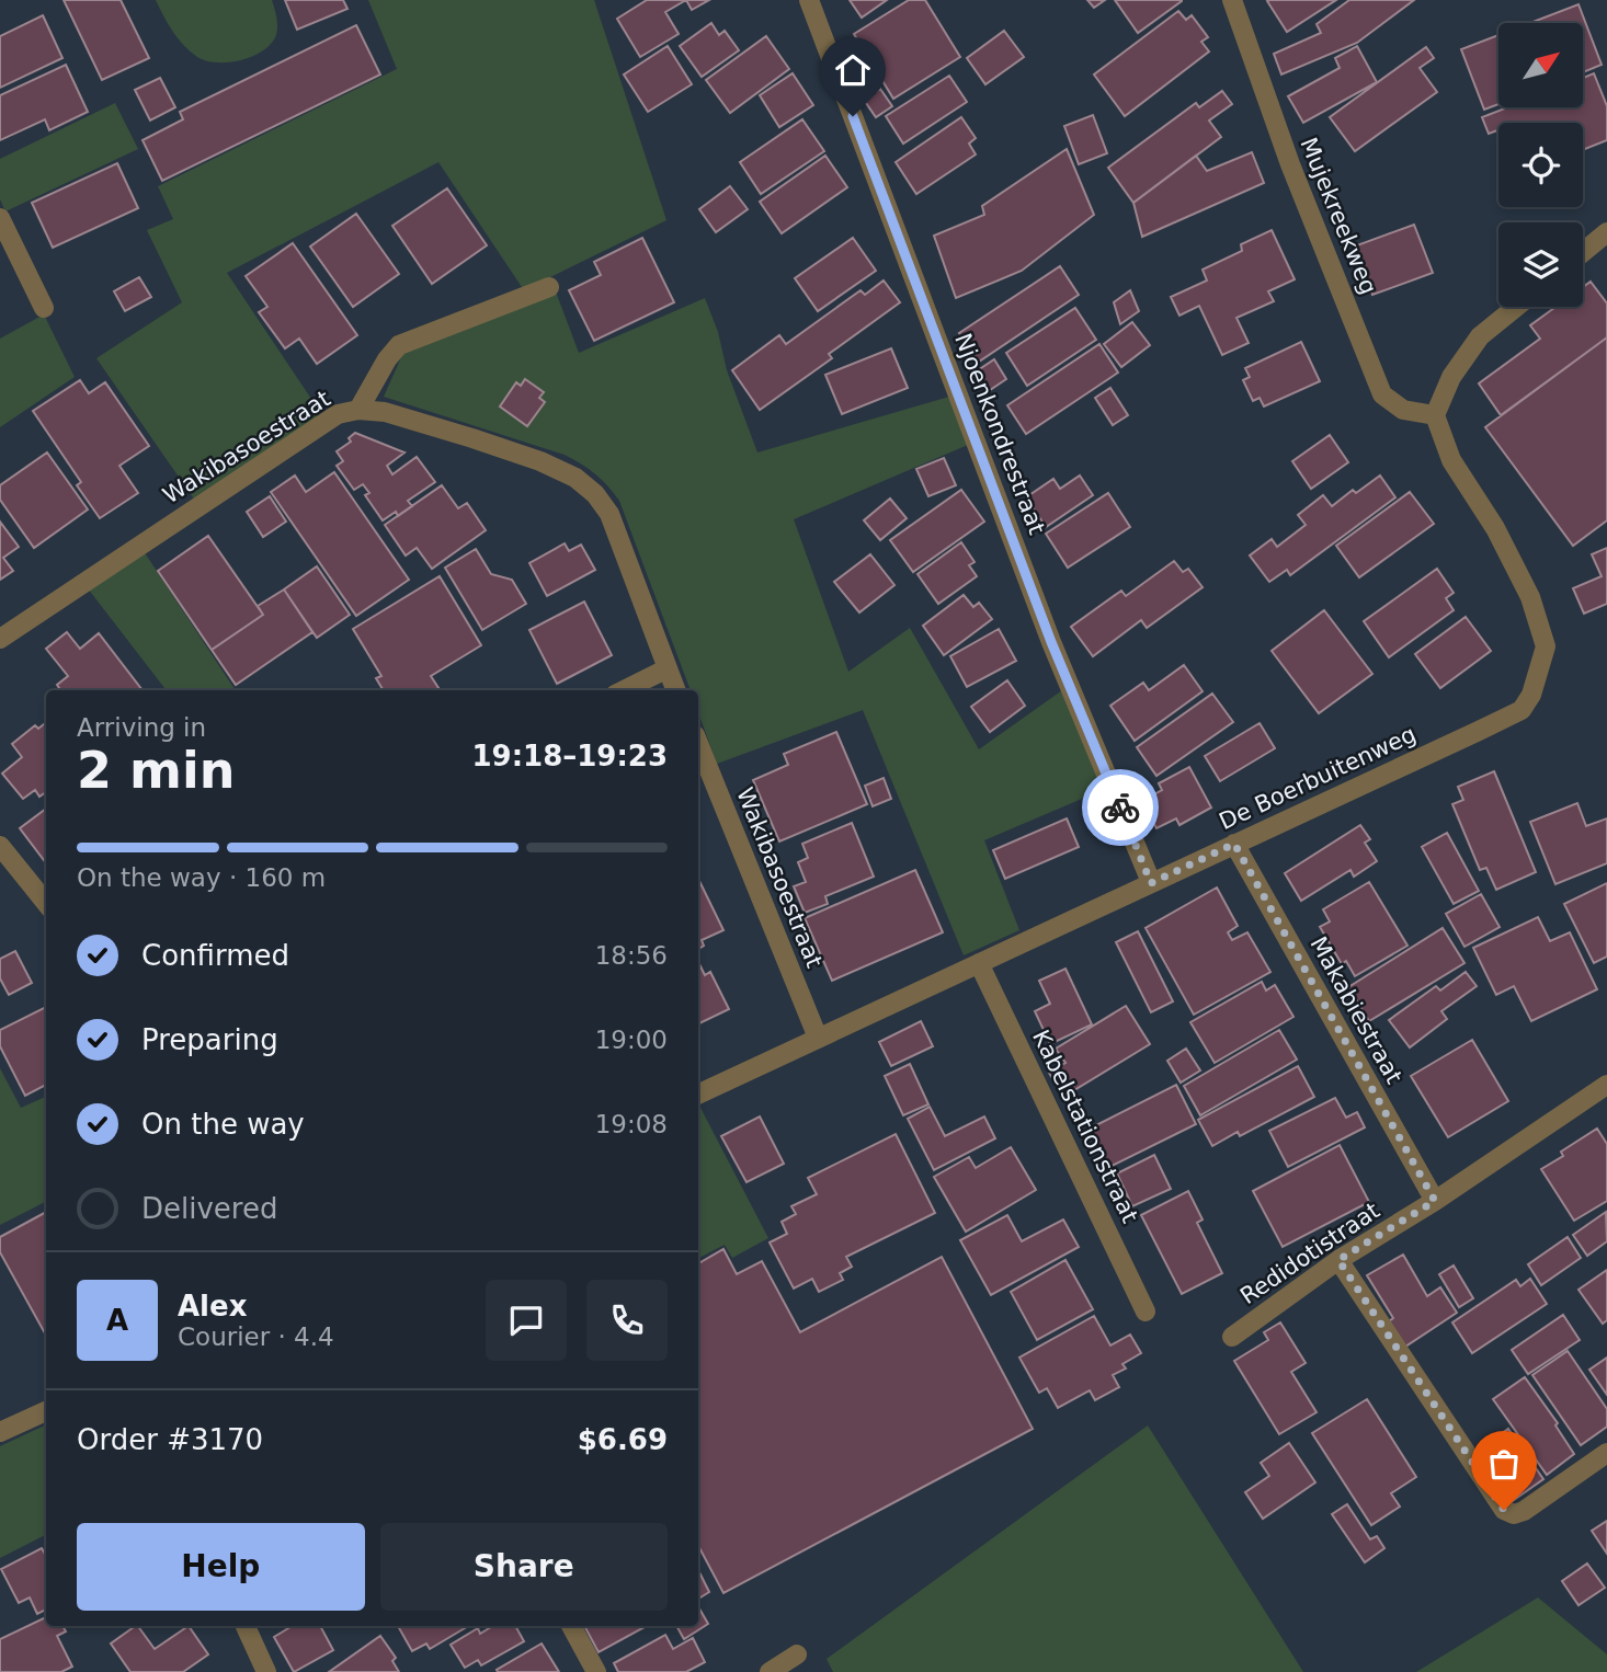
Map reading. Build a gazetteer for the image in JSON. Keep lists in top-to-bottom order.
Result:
{
  "streets": {
    "street": [
      "Mujekreekweg",
      "Njoenkondrestraat",
      "Wakibasoestraat",
      "De Boerbuitenweg",
      "Makabiestraat",
      "Kabelstationstraat",
      "Redidotistraat"
    ]
  },
  "crossings": [
    ["Mujekreekweg", "De Boerbuitenweg"],
    ["Njoenkondrestraat", "De Boerbuitenweg"],
    ["Wakibasoestraat", "De Boerbuitenweg"],
    ["De Boerbuitenweg", "Makabiestraat"],
    ["De Boerbuitenweg", "Kabelstationstraat"],
    ["Makabiestraat", "Redidotistraat"]
  ],
  "north": "top right",
  "page": {
    "heading": ["2 min", "Arriving in", "19:18–19:23"],
    "panel": [
      "Alex",
      "Courier · 4.4",
      "Order #3170",
      "$6.69"
    ],
    "bar": "On the way · 160 m",
    "list": [
      ["Confirmed", "18:56"],
      ["Preparing", "19:00"],
      ["On the way", "19:08"],
      "Delivered"
    ],
    "round": "A",
    "buttons": ["Help", "Share"]
  }
}
